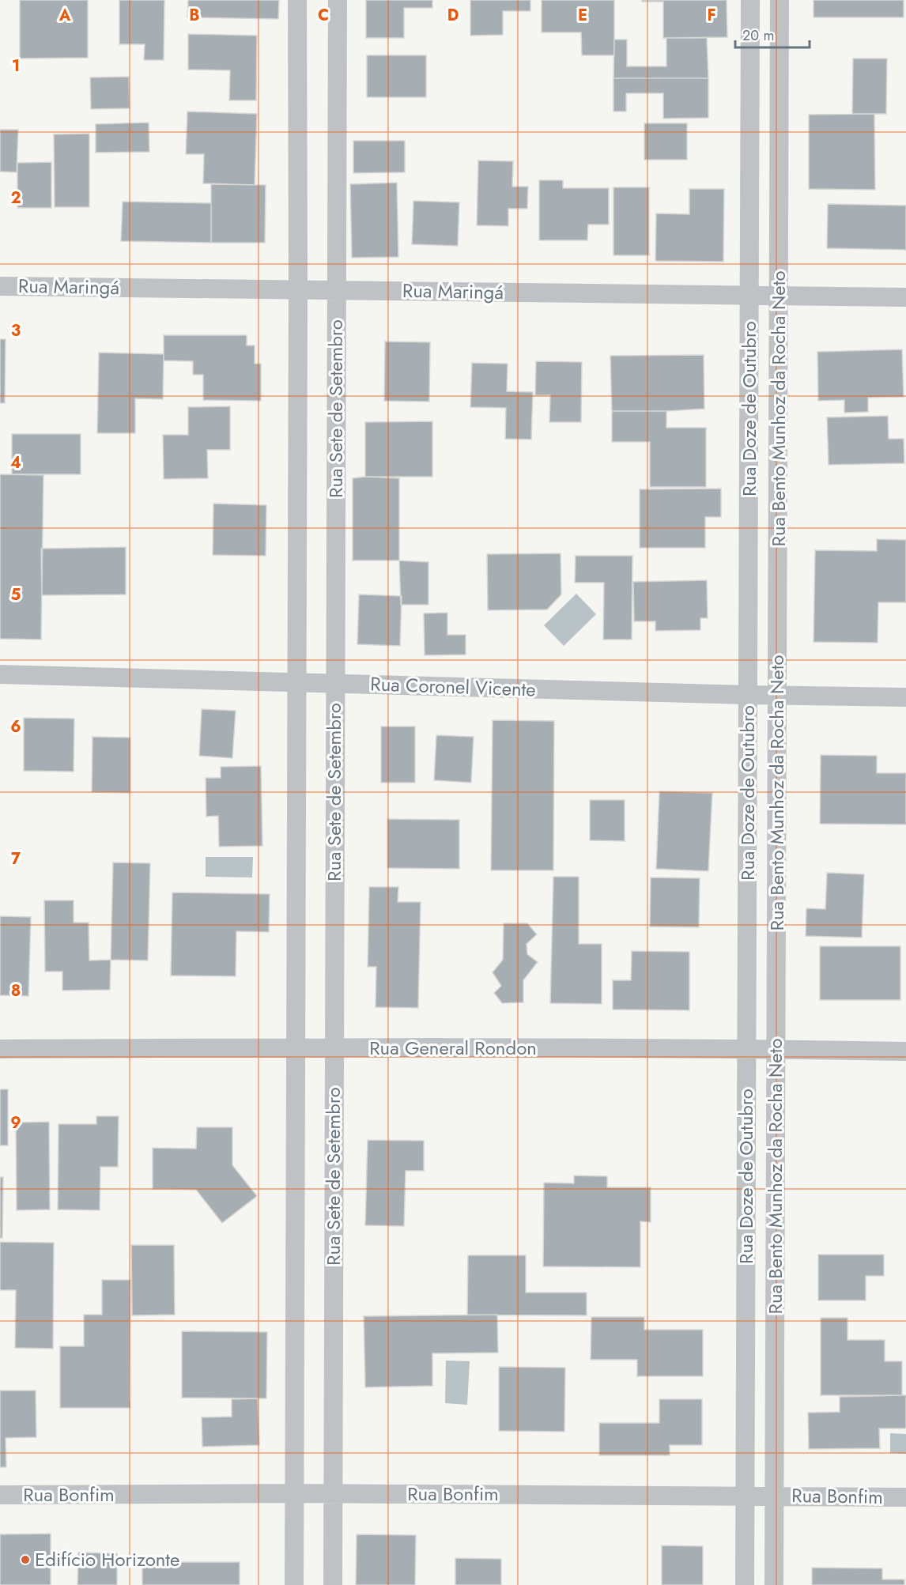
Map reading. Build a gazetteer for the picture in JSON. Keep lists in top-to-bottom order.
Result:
{
  "streets": {
    "street": [
      "Rua Maringá",
      "Rua Sete de Setembro",
      "Rua Doze de Outubro",
      "Rua Bento Munhoz da Rocha Neto",
      "Rua Coronel Vicente",
      "Rua General Rondon",
      "Rua Bonfim"
    ]
  },
  "crossings": [
    ["Rua Maringá", "Rua Sete de Setembro"],
    ["Rua Maringá", "Rua Doze de Outubro"],
    ["Rua Maringá", "Rua Bento Munhoz da Rocha Neto"],
    ["Rua Sete de Setembro", "Rua Coronel Vicente"],
    ["Rua Sete de Setembro", "Rua General Rondon"],
    ["Rua Sete de Setembro", "Rua Bonfim"],
    ["Rua Doze de Outubro", "Rua Coronel Vicente"],
    ["Rua Doze de Outubro", "Rua General Rondon"],
    ["Rua Doze de Outubro", "Rua Bonfim"],
    ["Rua Bento Munhoz da Rocha Neto", "Rua Coronel Vicente"],
    ["Rua Bento Munhoz da Rocha Neto", "Rua General Rondon"],
    ["Rua Bento Munhoz da Rocha Neto", "Rua Bonfim"]
  ],
  "places": ["Edifício Horizonte"],
  "scale_bar": "20 m",
  "grid": {
    "columns": [
      "A",
      "B",
      "C",
      "D",
      "E",
      "F"
    ],
    "rows": [
      "1",
      "2",
      "3",
      "4",
      "5",
      "6",
      "7",
      "8",
      "9"
    ]
  }
}
